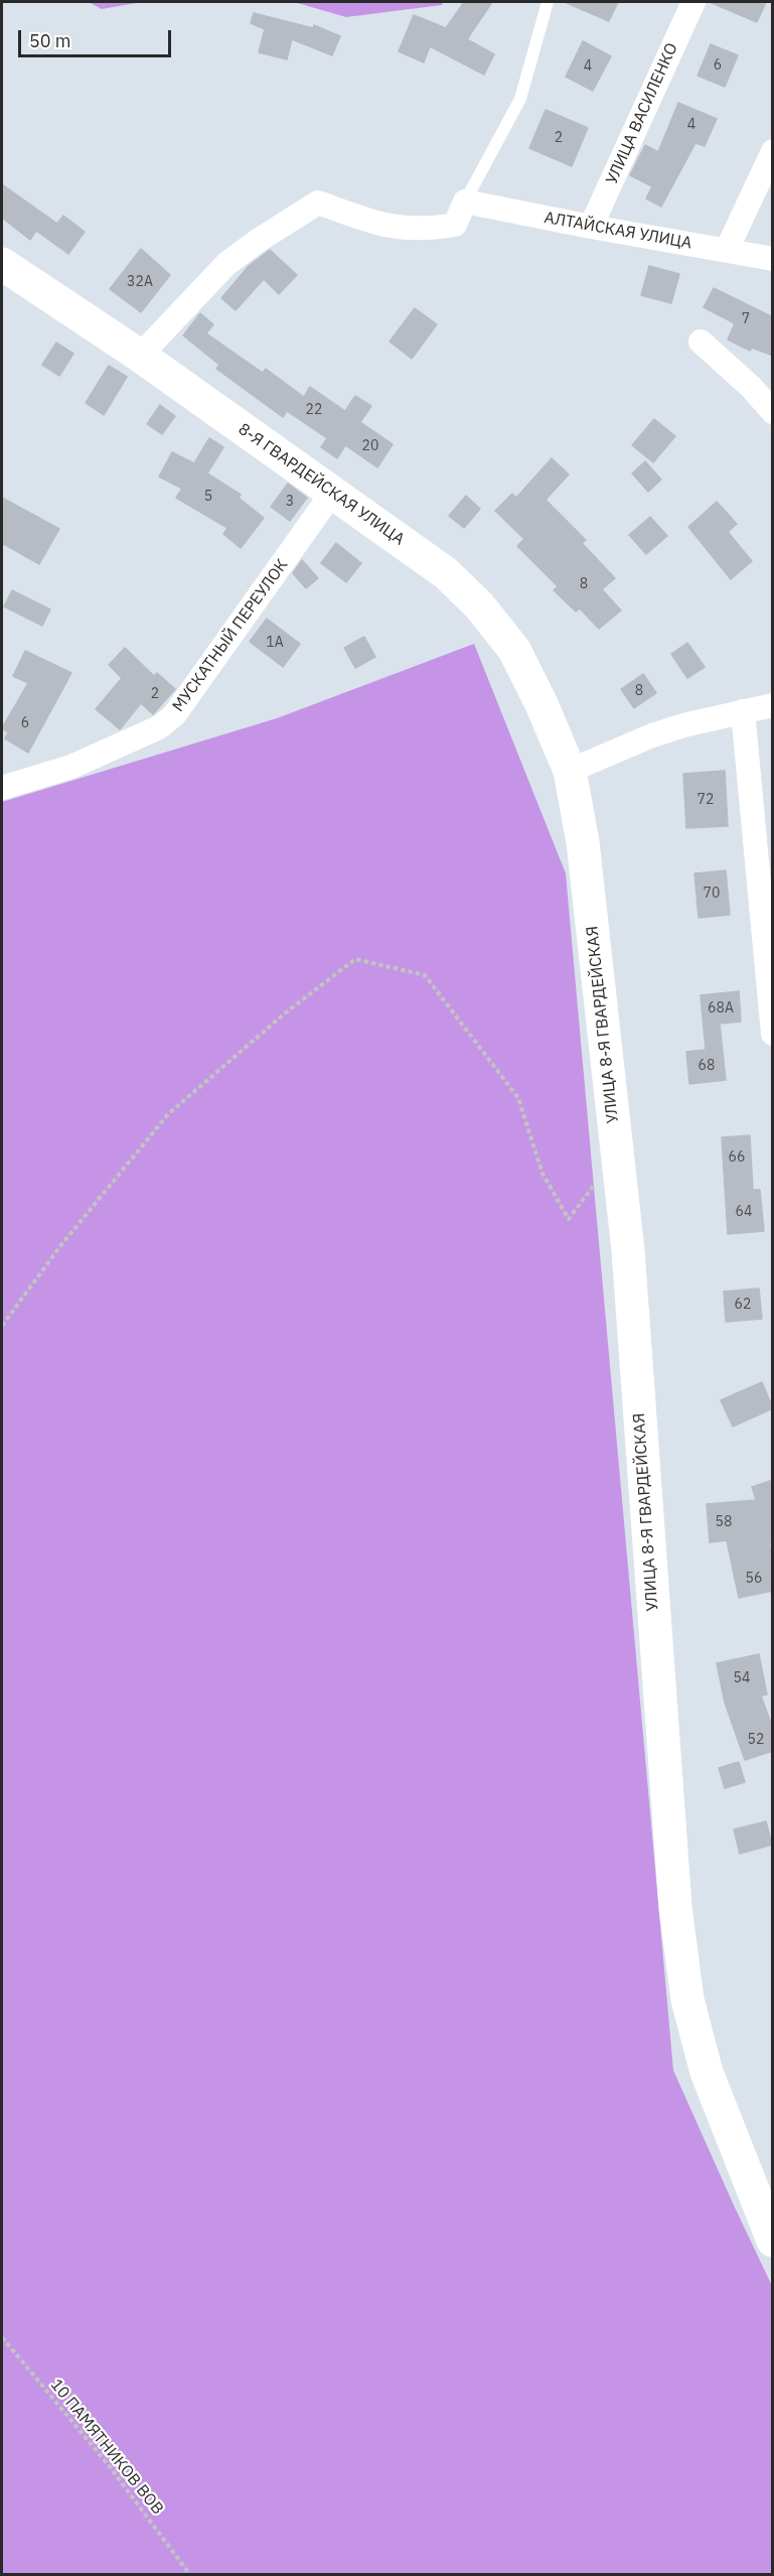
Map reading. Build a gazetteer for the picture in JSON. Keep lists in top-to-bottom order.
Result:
{
  "streets": {
    "street": [
      "УЛИЦА ВАСИЛЕНКО",
      "АЛТАЙСКАЯ УЛИЦА",
      "8-Я ГВАРДЕЙСКАЯ УЛИЦА",
      "МУСКАТНЫЙ ПЕРЕУЛОК",
      "УЛИЦА 8-Я ГВАРДЕЙСКАЯ"
    ],
    "path": ["10 ПАМЯТНИКОВ ВОВ"]
  },
  "crossings": [
    ["УЛИЦА ВАСИЛЕНКО", "АЛТАЙСКАЯ УЛИЦА"],
    ["8-Я ГВАРДЕЙСКАЯ УЛИЦА", "МУСКАТНЫЙ ПЕРЕУЛОК"],
    ["8-Я ГВАРДЕЙСКАЯ УЛИЦА", "УЛИЦА 8-Я ГВАРДЕЙСКАЯ"]
  ],
  "house_numbers": [
    "6",
    "4",
    "4",
    "2",
    "32А",
    "7",
    "22",
    "20",
    "5",
    "3",
    "8",
    "1А",
    "8",
    "2",
    "6",
    "72",
    "70",
    "68А",
    "68",
    "66",
    "64",
    "62",
    "58",
    "56",
    "54",
    "52"
  ],
  "scale_bar": "50 m"
}
